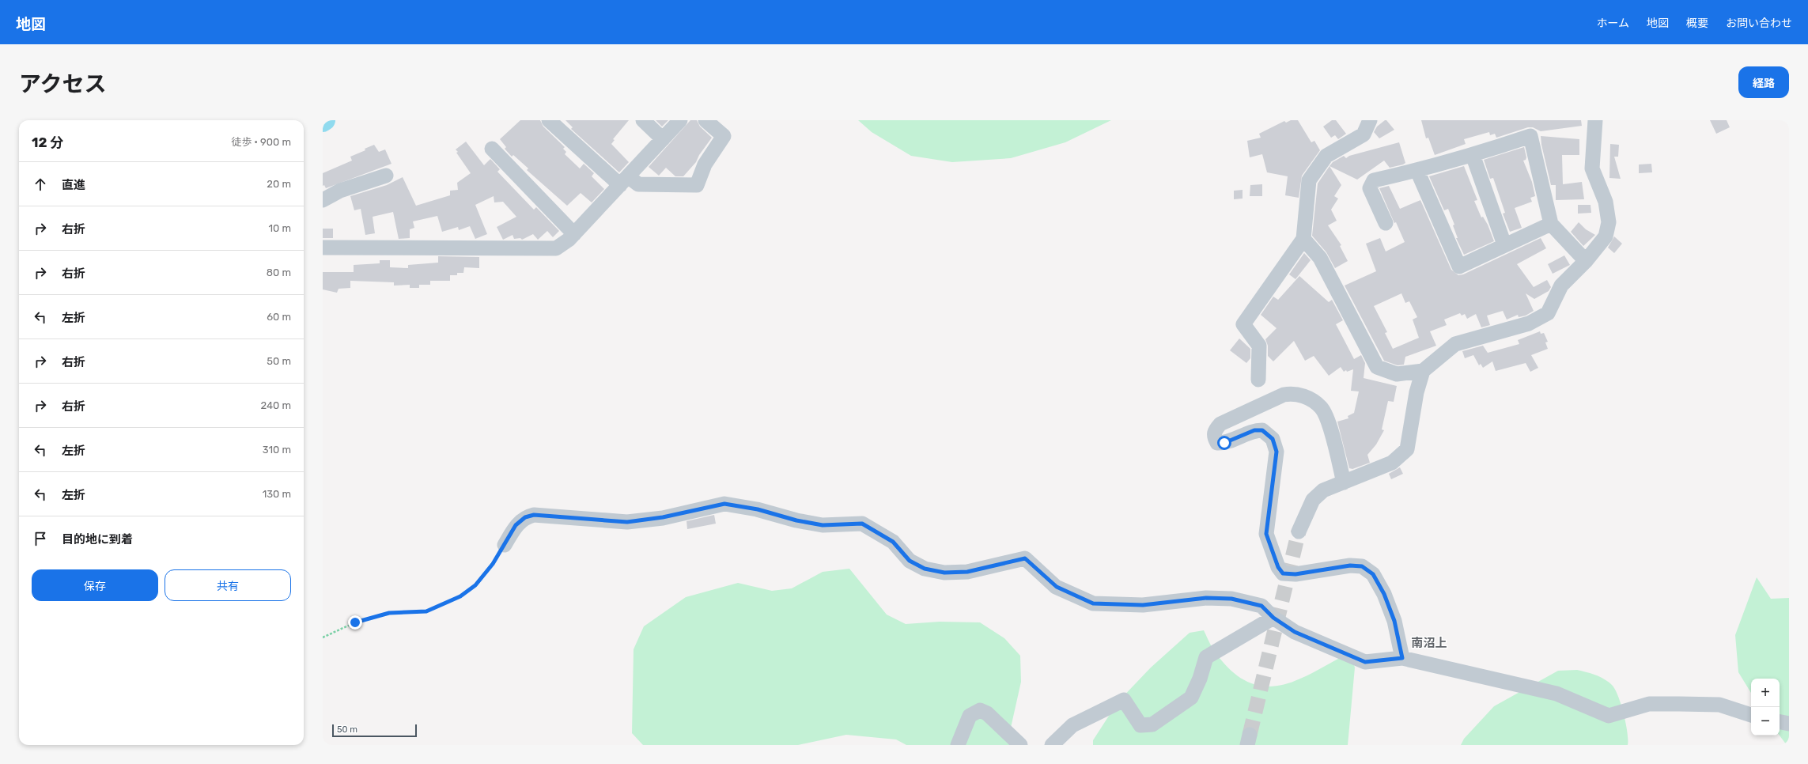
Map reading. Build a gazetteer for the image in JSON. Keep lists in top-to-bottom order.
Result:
{
  "districts": ["南沼上"],
  "scale_bar": "50 m",
  "page": {
    "header": "地図",
    "nav": [
      "ホーム",
      "地図",
      "概要",
      "お問い合わせ"
    ],
    "title": "アクセス",
    "buttons": [
      "経路",
      ["保存", "共有"]
    ],
    "heading": ["12 分", "徒歩 · 900 m"],
    "list": [
      ["直進", "20 m"],
      ["右折", "10 m"],
      ["右折", "80 m"],
      ["左折", "60 m"],
      ["右折", "50 m"],
      ["右折", "240 m"],
      ["左折", "310 m"],
      ["左折", "130 m"],
      "目的地に到着"
    ],
    "map_buttons": ["+", "−"],
    "scale": "50 m"
  }
}
